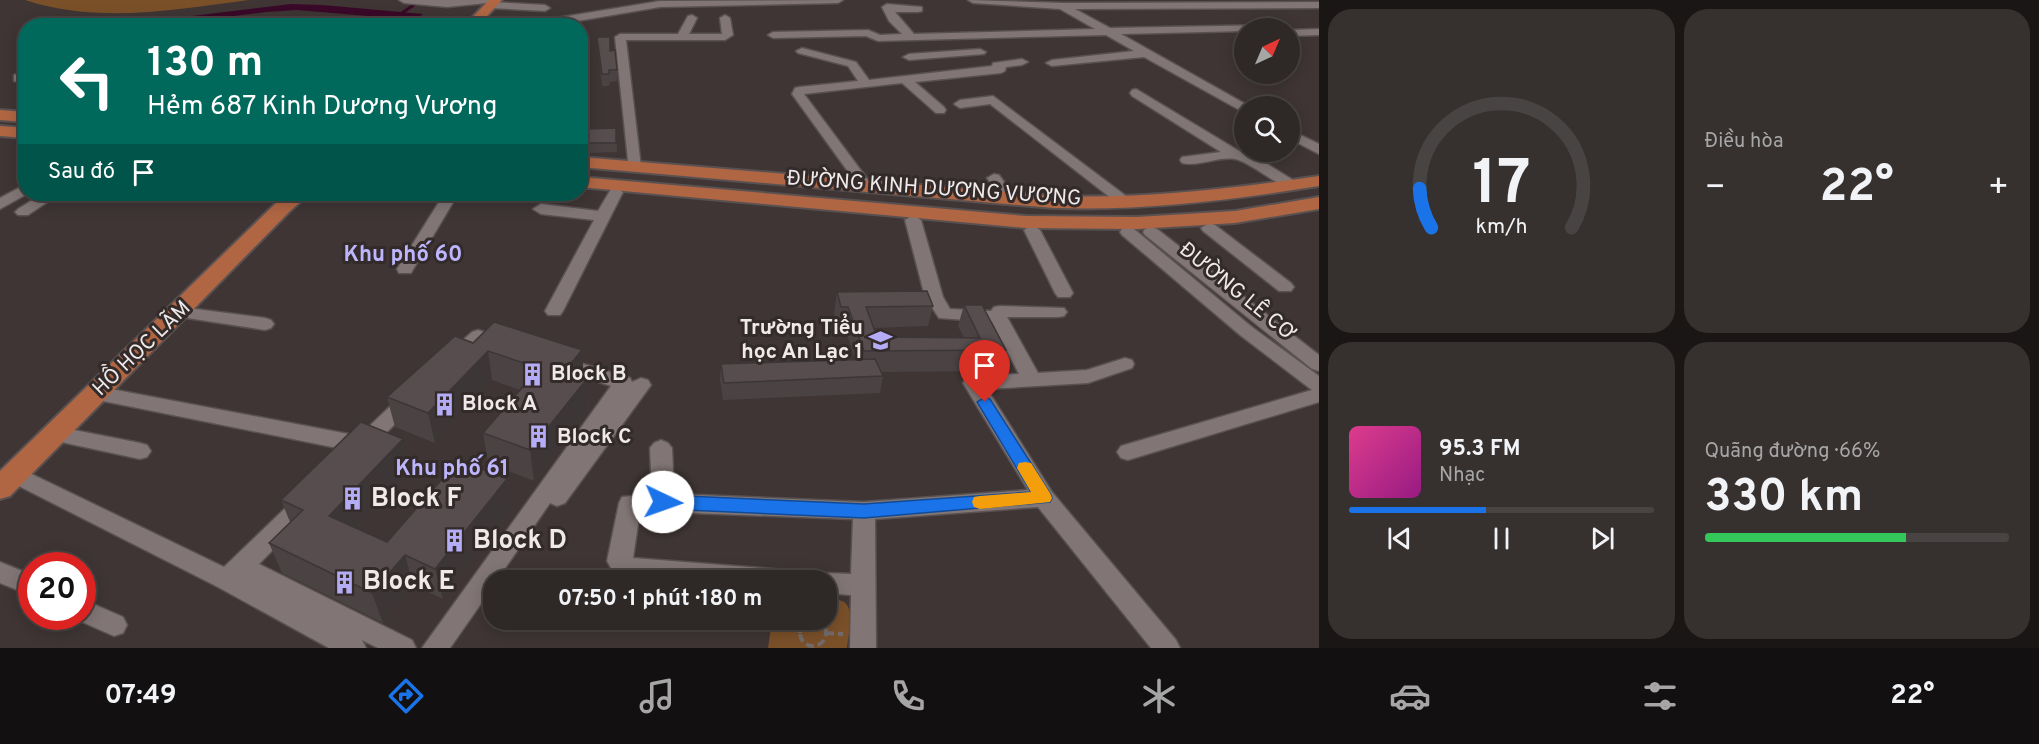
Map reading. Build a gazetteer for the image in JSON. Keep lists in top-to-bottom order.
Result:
{
  "streets": {
    "main road": ["ĐƯỜNG KINH DƯƠNG VƯƠNG", "HỒ HỌC LÃM"],
    "street": ["ĐƯỜNG LÊ CƠ"]
  },
  "crossings": [
    ["ĐƯỜNG KINH DƯƠNG VƯƠNG", "ĐƯỜNG LÊ CƠ"]
  ],
  "districts": ["Khu phố 60", "Khu phố 61"],
  "places": {
    "school or university": ["Trường Tiểu học An Lạc 1"],
    "building": [
      "Block B",
      "Block A",
      "Block C",
      "Block F",
      "Block D",
      "Block E"
    ]
  },
  "north": "top right",
  "page": {
    "tile": [
      "Điều hòa",
      ["Quãng đường · 66%", "330 km"]
    ],
    "turn": ["130 m", "Hẻm 687 Kinh Dương Vương"],
    "then": "Sau đó",
    "heat": ["−", "22°", "+"],
    "song": ["95.3 FM", "Nhạc"],
    "limit": "20",
    "trip": "07:50 · 1 phút · 180 m",
    "tabs": ["07:49", "22°"],
    "gauge": ["17", "km/h"]
  }
}
